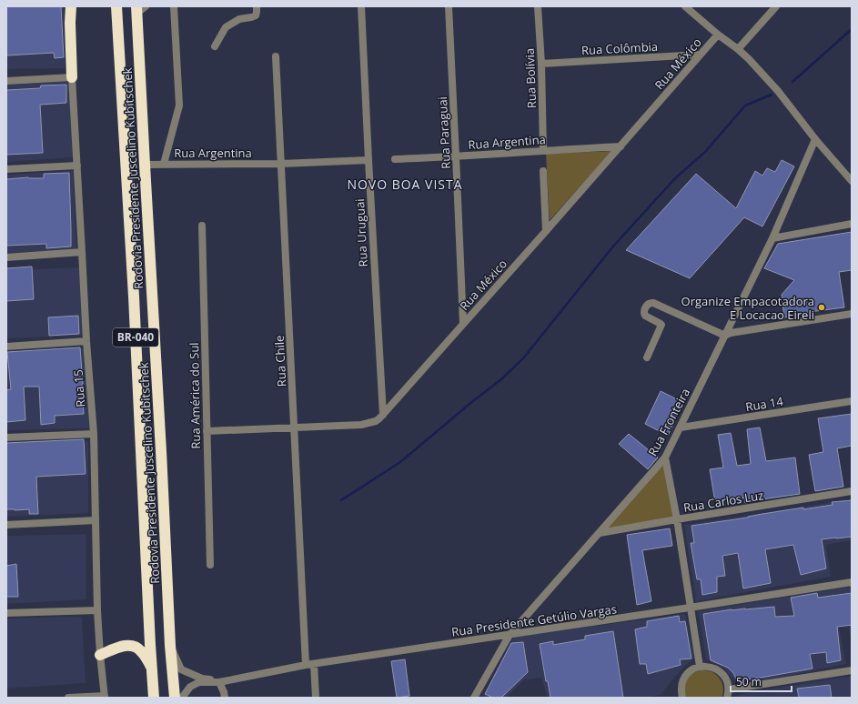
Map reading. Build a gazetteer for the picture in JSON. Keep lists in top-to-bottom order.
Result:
{
  "streets": {
    "highway": ["Rodovia Presidente Juscelino Kubitschek", "BR-040"],
    "street": [
      "Rua Colômbia",
      "Rua México",
      "Rua Bolívia",
      "Rua Paraguai",
      "Rua Argentina",
      "Rua Uruguai",
      "Rua Chile",
      "Rua 15",
      "Rua América do Sul",
      "Rua 14",
      "Rua Fronteira",
      "Rua Carlos Luz",
      "Rua Presidente Getúlio Vargas"
    ]
  },
  "crossings": [
    ["Rua Colômbia", "Rua México"],
    ["Rua Colômbia", "Rua Bolívia"],
    ["Rua México", "Rua Paraguai"],
    ["Rua México", "Rua Argentina"],
    ["Rua México", "Rua Uruguai"],
    ["Rua México", "Rua Chile"],
    ["Rua México", "Rua América do Sul"],
    ["Rua Bolívia", "Rua Argentina"],
    ["Rua Paraguai", "Rua Argentina"],
    ["Rua Argentina", "Rodovia Presidente Juscelino Kubitschek"],
    ["Rua Argentina", "Rua Uruguai"],
    ["Rua Argentina", "Rua Chile"],
    ["Rodovia Presidente Juscelino Kubitschek", "Rua Presidente Getúlio Vargas"],
    ["Rua Chile", "Rua Presidente Getúlio Vargas"],
    ["Rua 14", "Rua Fronteira"],
    ["Rua Fronteira", "Rua Carlos Luz"],
    ["Rua Fronteira", "Rua Presidente Getúlio Vargas"]
  ],
  "districts": ["NOVO BOA VISTA"],
  "places": ["Organize Empacotadora E Locacao Eireli"],
  "scale_bar": "50 m"
}
